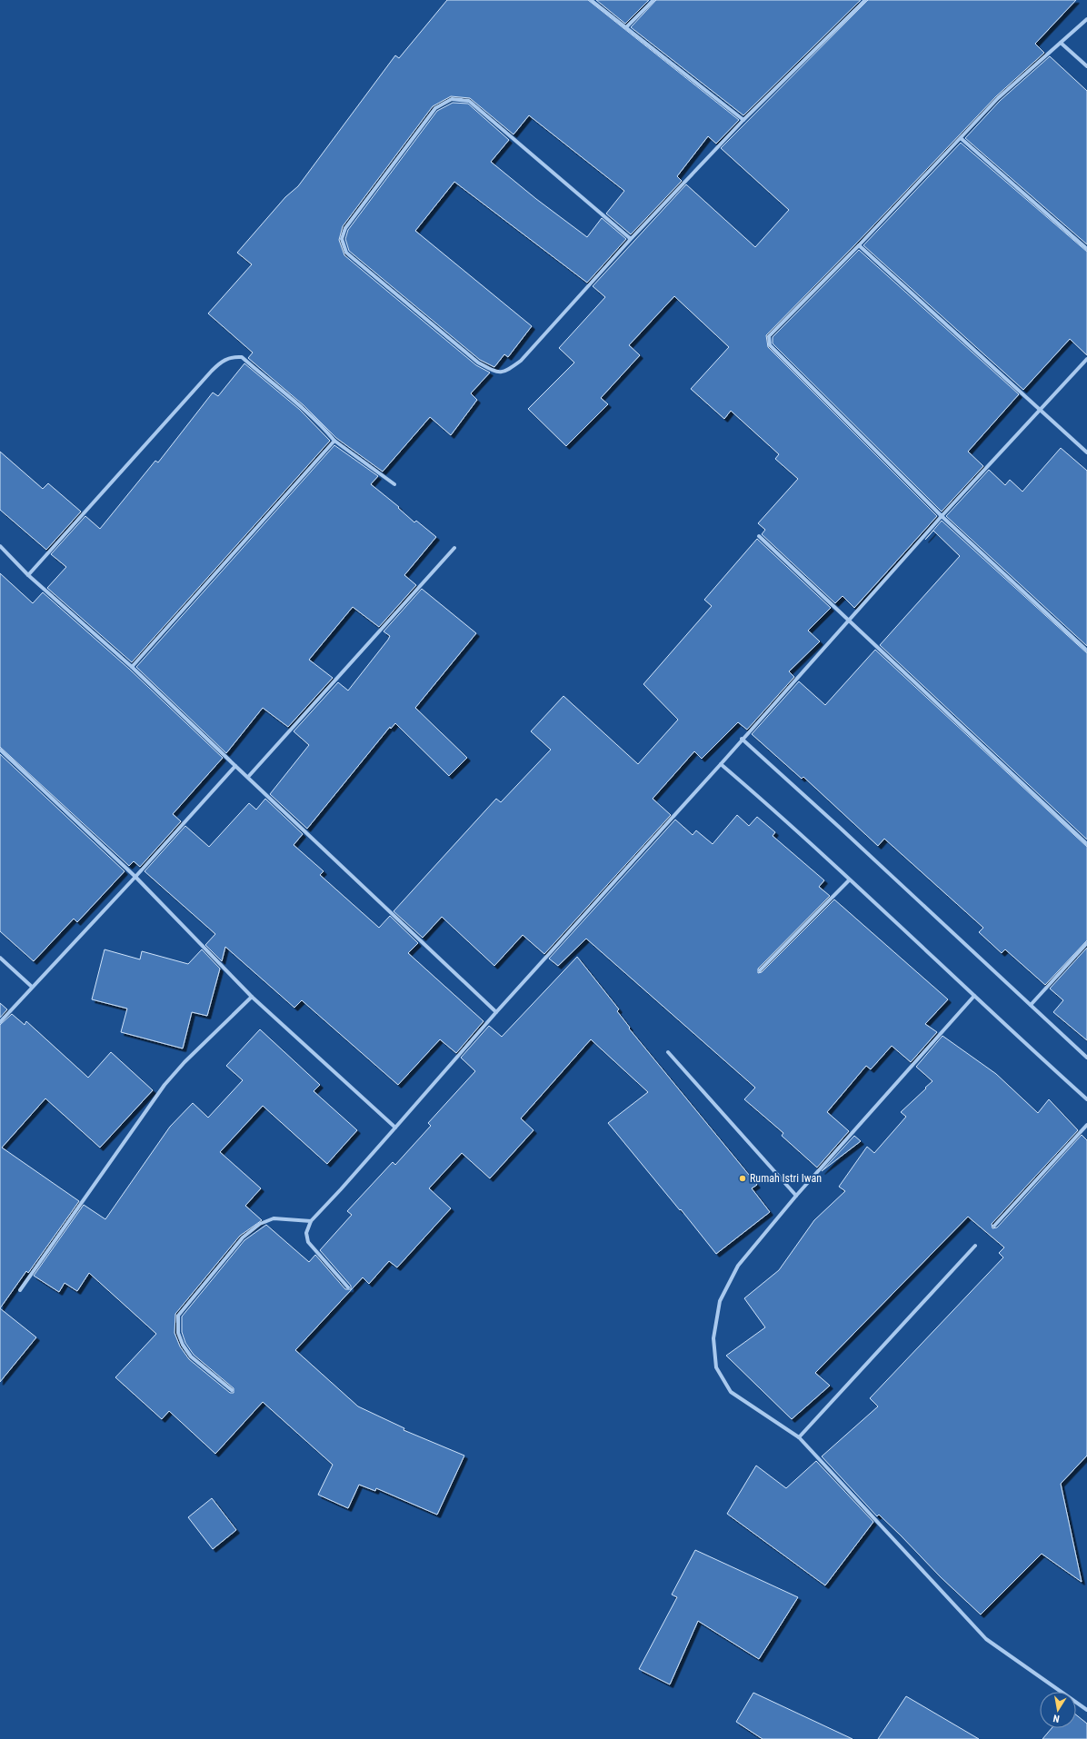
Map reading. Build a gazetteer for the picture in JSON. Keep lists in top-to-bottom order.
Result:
{
  "places": ["Rumah Istri Iwan"],
  "north": "bottom"
}
